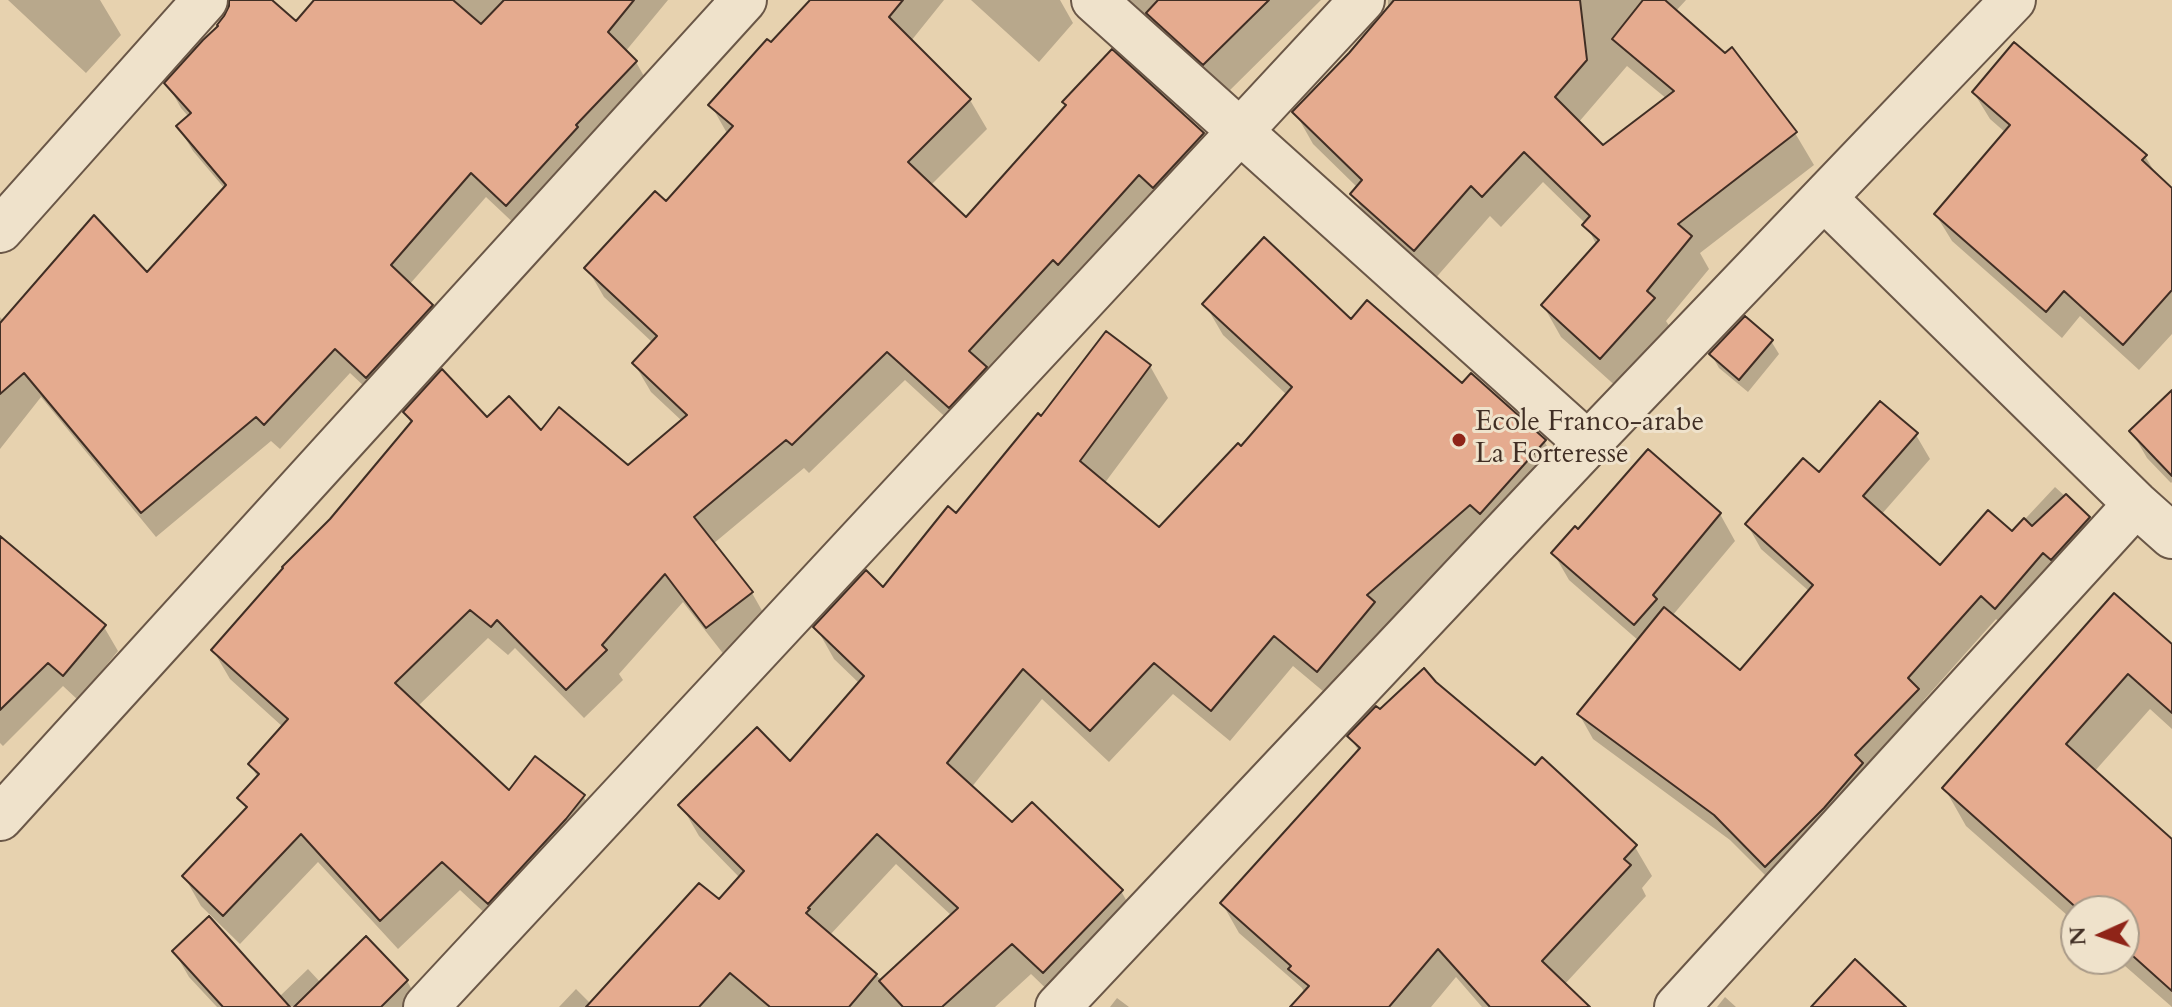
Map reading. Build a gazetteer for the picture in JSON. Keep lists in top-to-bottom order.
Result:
{
  "places": ["Ecole Franco-arabe La Forteresse"],
  "north": "left"
}
